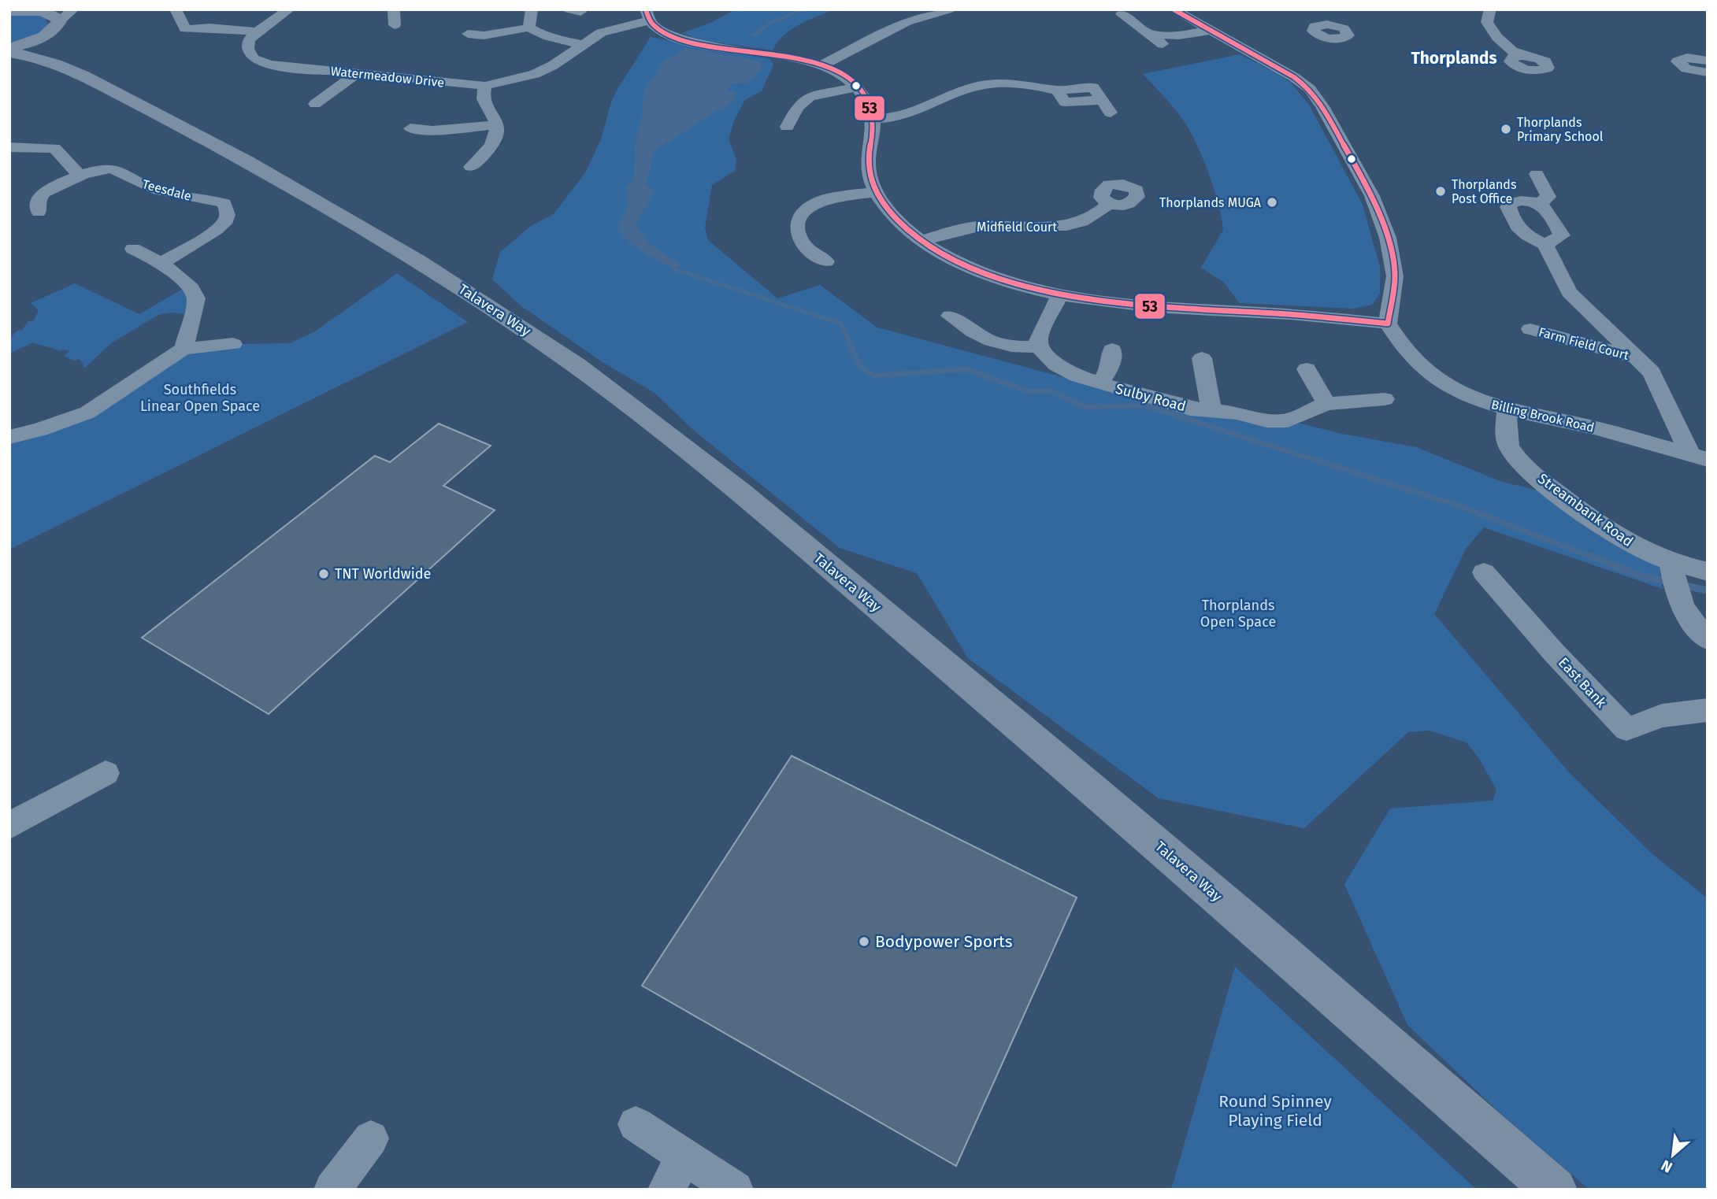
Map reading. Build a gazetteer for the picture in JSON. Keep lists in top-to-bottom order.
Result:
{
  "streets": {
    "main road": ["Talavera Way"],
    "street": [
      "Watermeadow Drive",
      "Teesdale",
      "Midfield Court",
      "Farm Field Court",
      "Sulby Road",
      "Billing Brook Road",
      "Streambank Road",
      "East Bank"
    ]
  },
  "crossings": [
    ["Farm Field Court", "Billing Brook Road"],
    ["Billing Brook Road", "Streambank Road"]
  ],
  "districts": ["Thorplands"],
  "parks": ["Southfields Linear Open Space", "Thorplands Open Space", "Round Spinney Playing Field"],
  "places": [
    "Thorplands Primary School",
    "Thorplands Post Office",
    "Thorplands MUGA",
    "TNT Worldwide",
    "Bodypower Sports"
  ],
  "lines": ["transit line 53"],
  "north": "bottom left"
}
